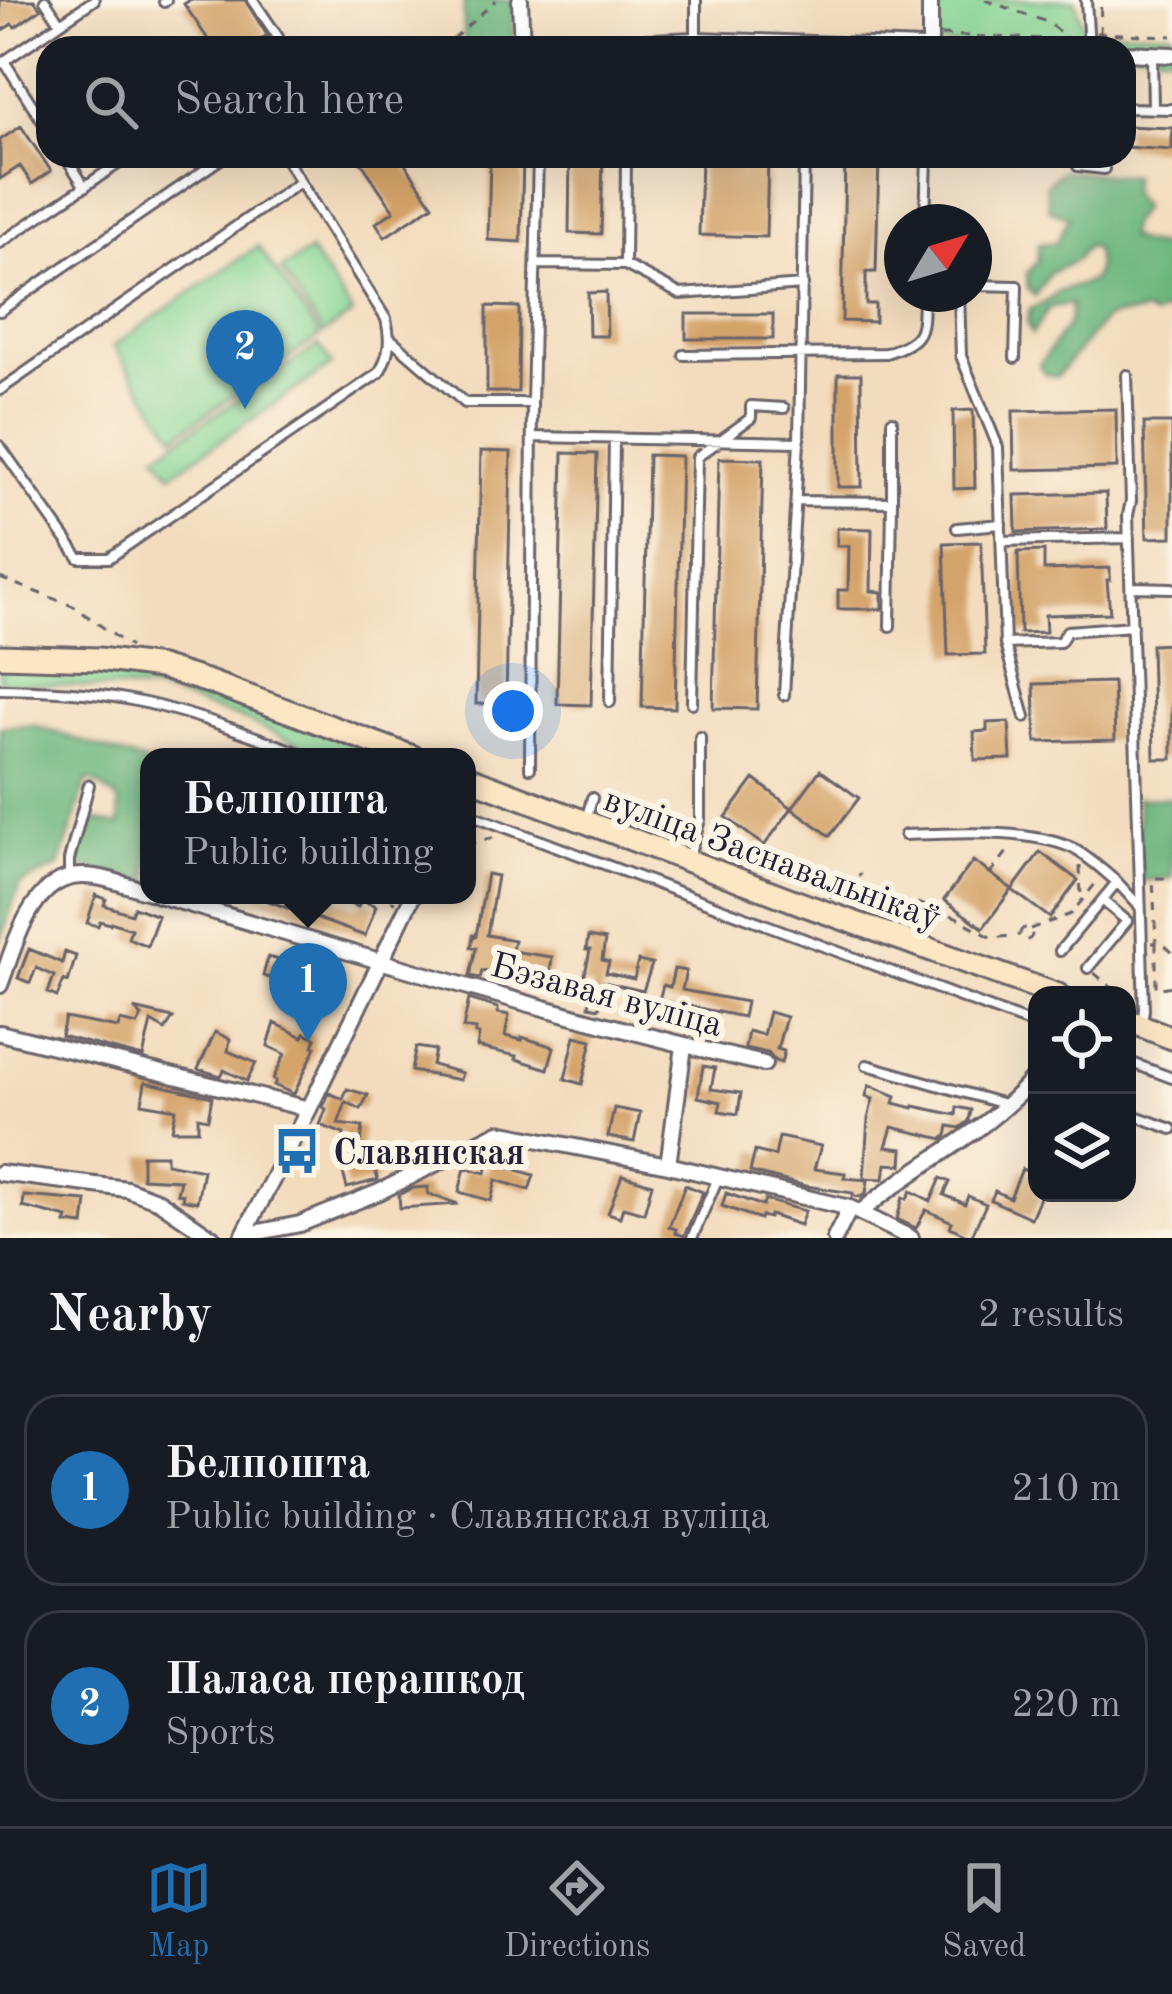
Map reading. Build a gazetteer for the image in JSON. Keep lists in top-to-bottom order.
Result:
{
  "streets": {
    "main road": ["вуліца Заснавальнікаў"],
    "street": ["Бэзавая вуліца"]
  },
  "places": {
    "bus stop": ["Славянская"]
  },
  "north": "top right",
  "page": {
    "search": "Search here",
    "pins": ["2", "1"],
    "popup": ["Белпошта", "Public building"],
    "heading": ["Nearby", "2 results"],
    "list": [
      {
        "mark": "1",
        "name": "Белпошта",
        "note": "Public building · Славянская вуліца",
        "value": "210 m"
      },
      {
        "mark": "2",
        "name": "Паласа перашкод",
        "note": "Sports",
        "value": "220 m"
      }
    ],
    "nav": ["Map", "Directions", "Saved"]
  }
}
